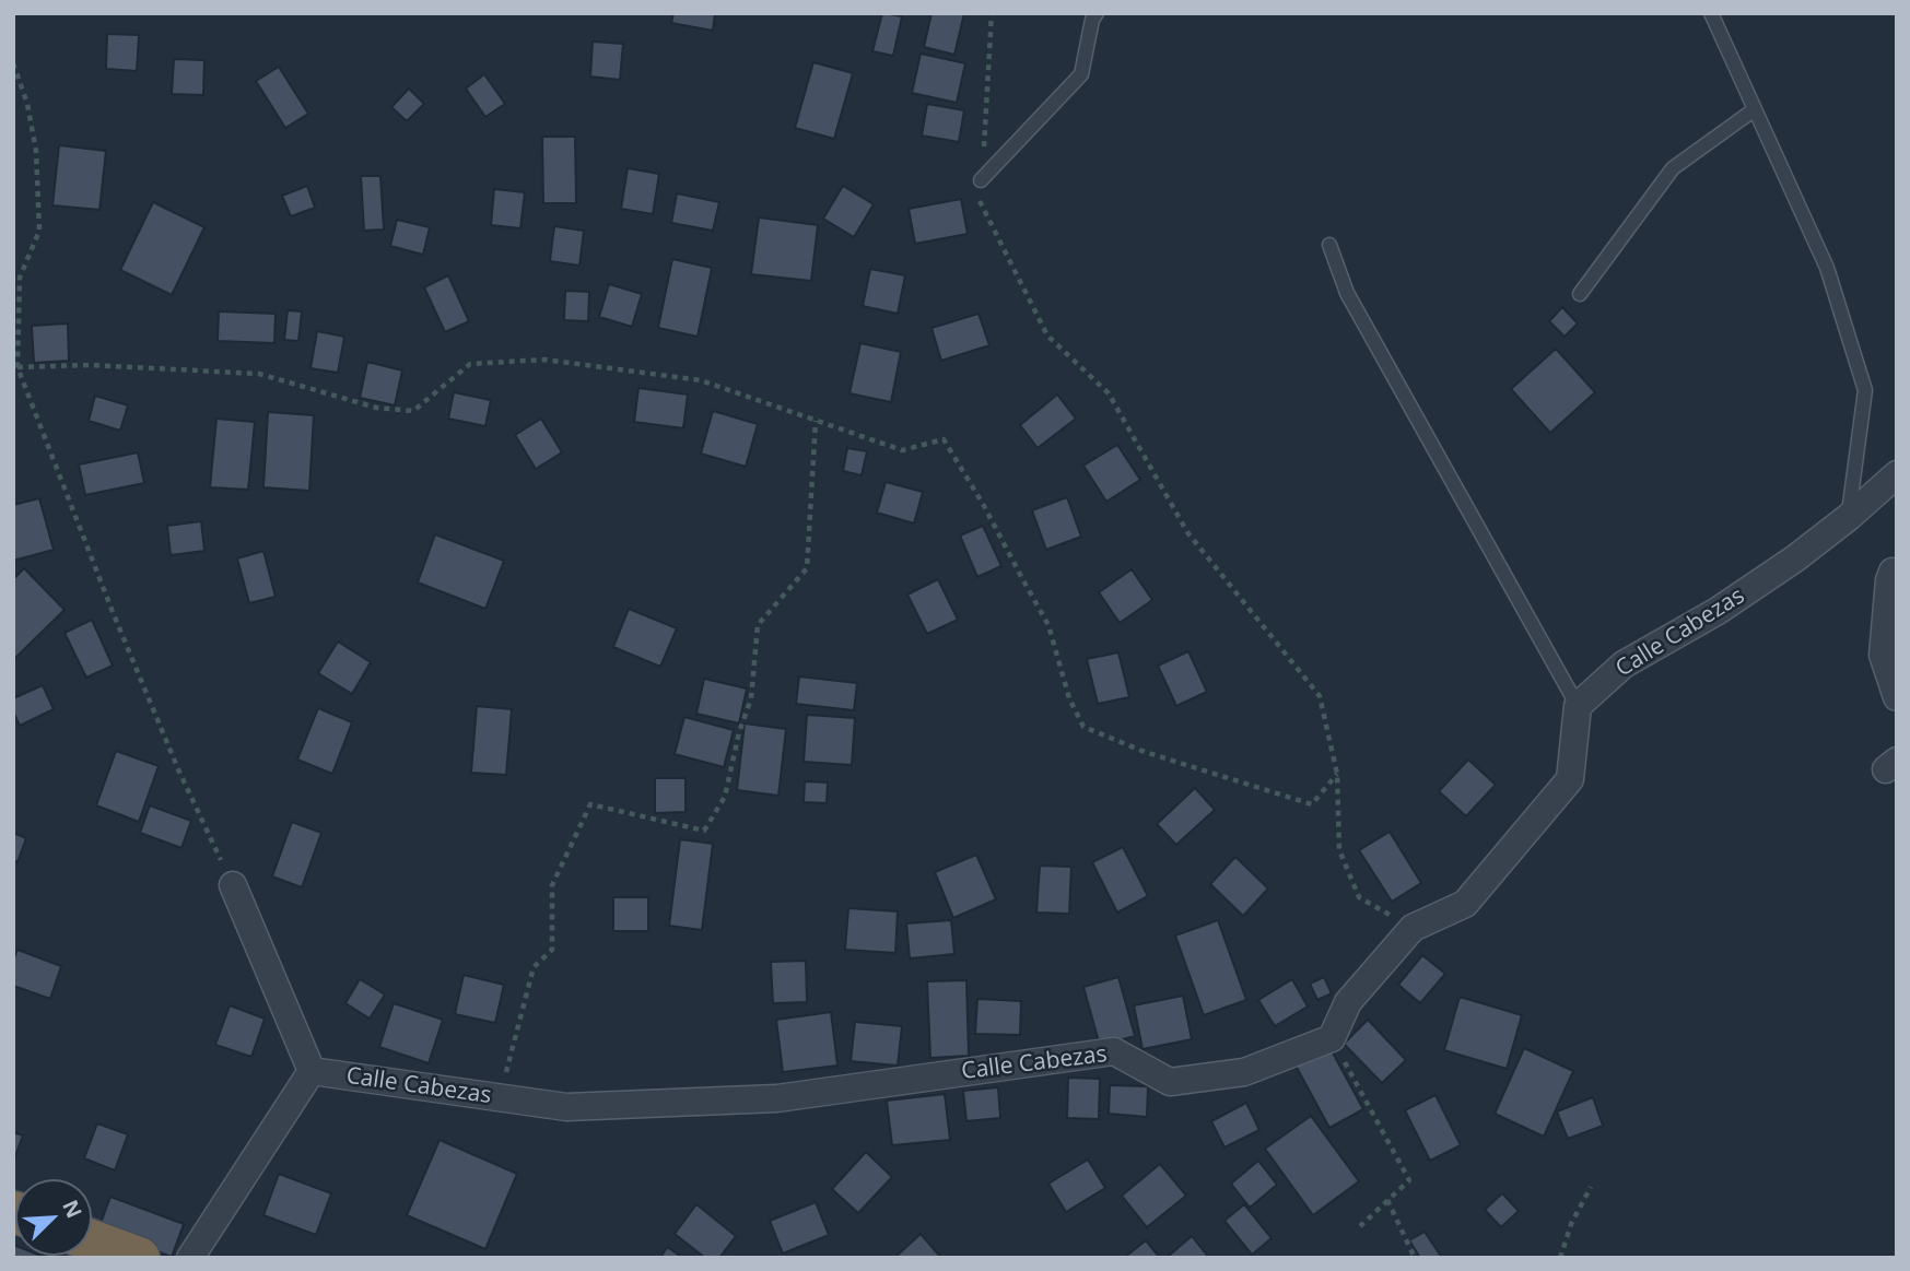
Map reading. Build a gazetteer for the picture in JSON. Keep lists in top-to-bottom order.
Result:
{
  "streets": {
    "street": ["Calle Cabezas"]
  },
  "north": "top right"
}
